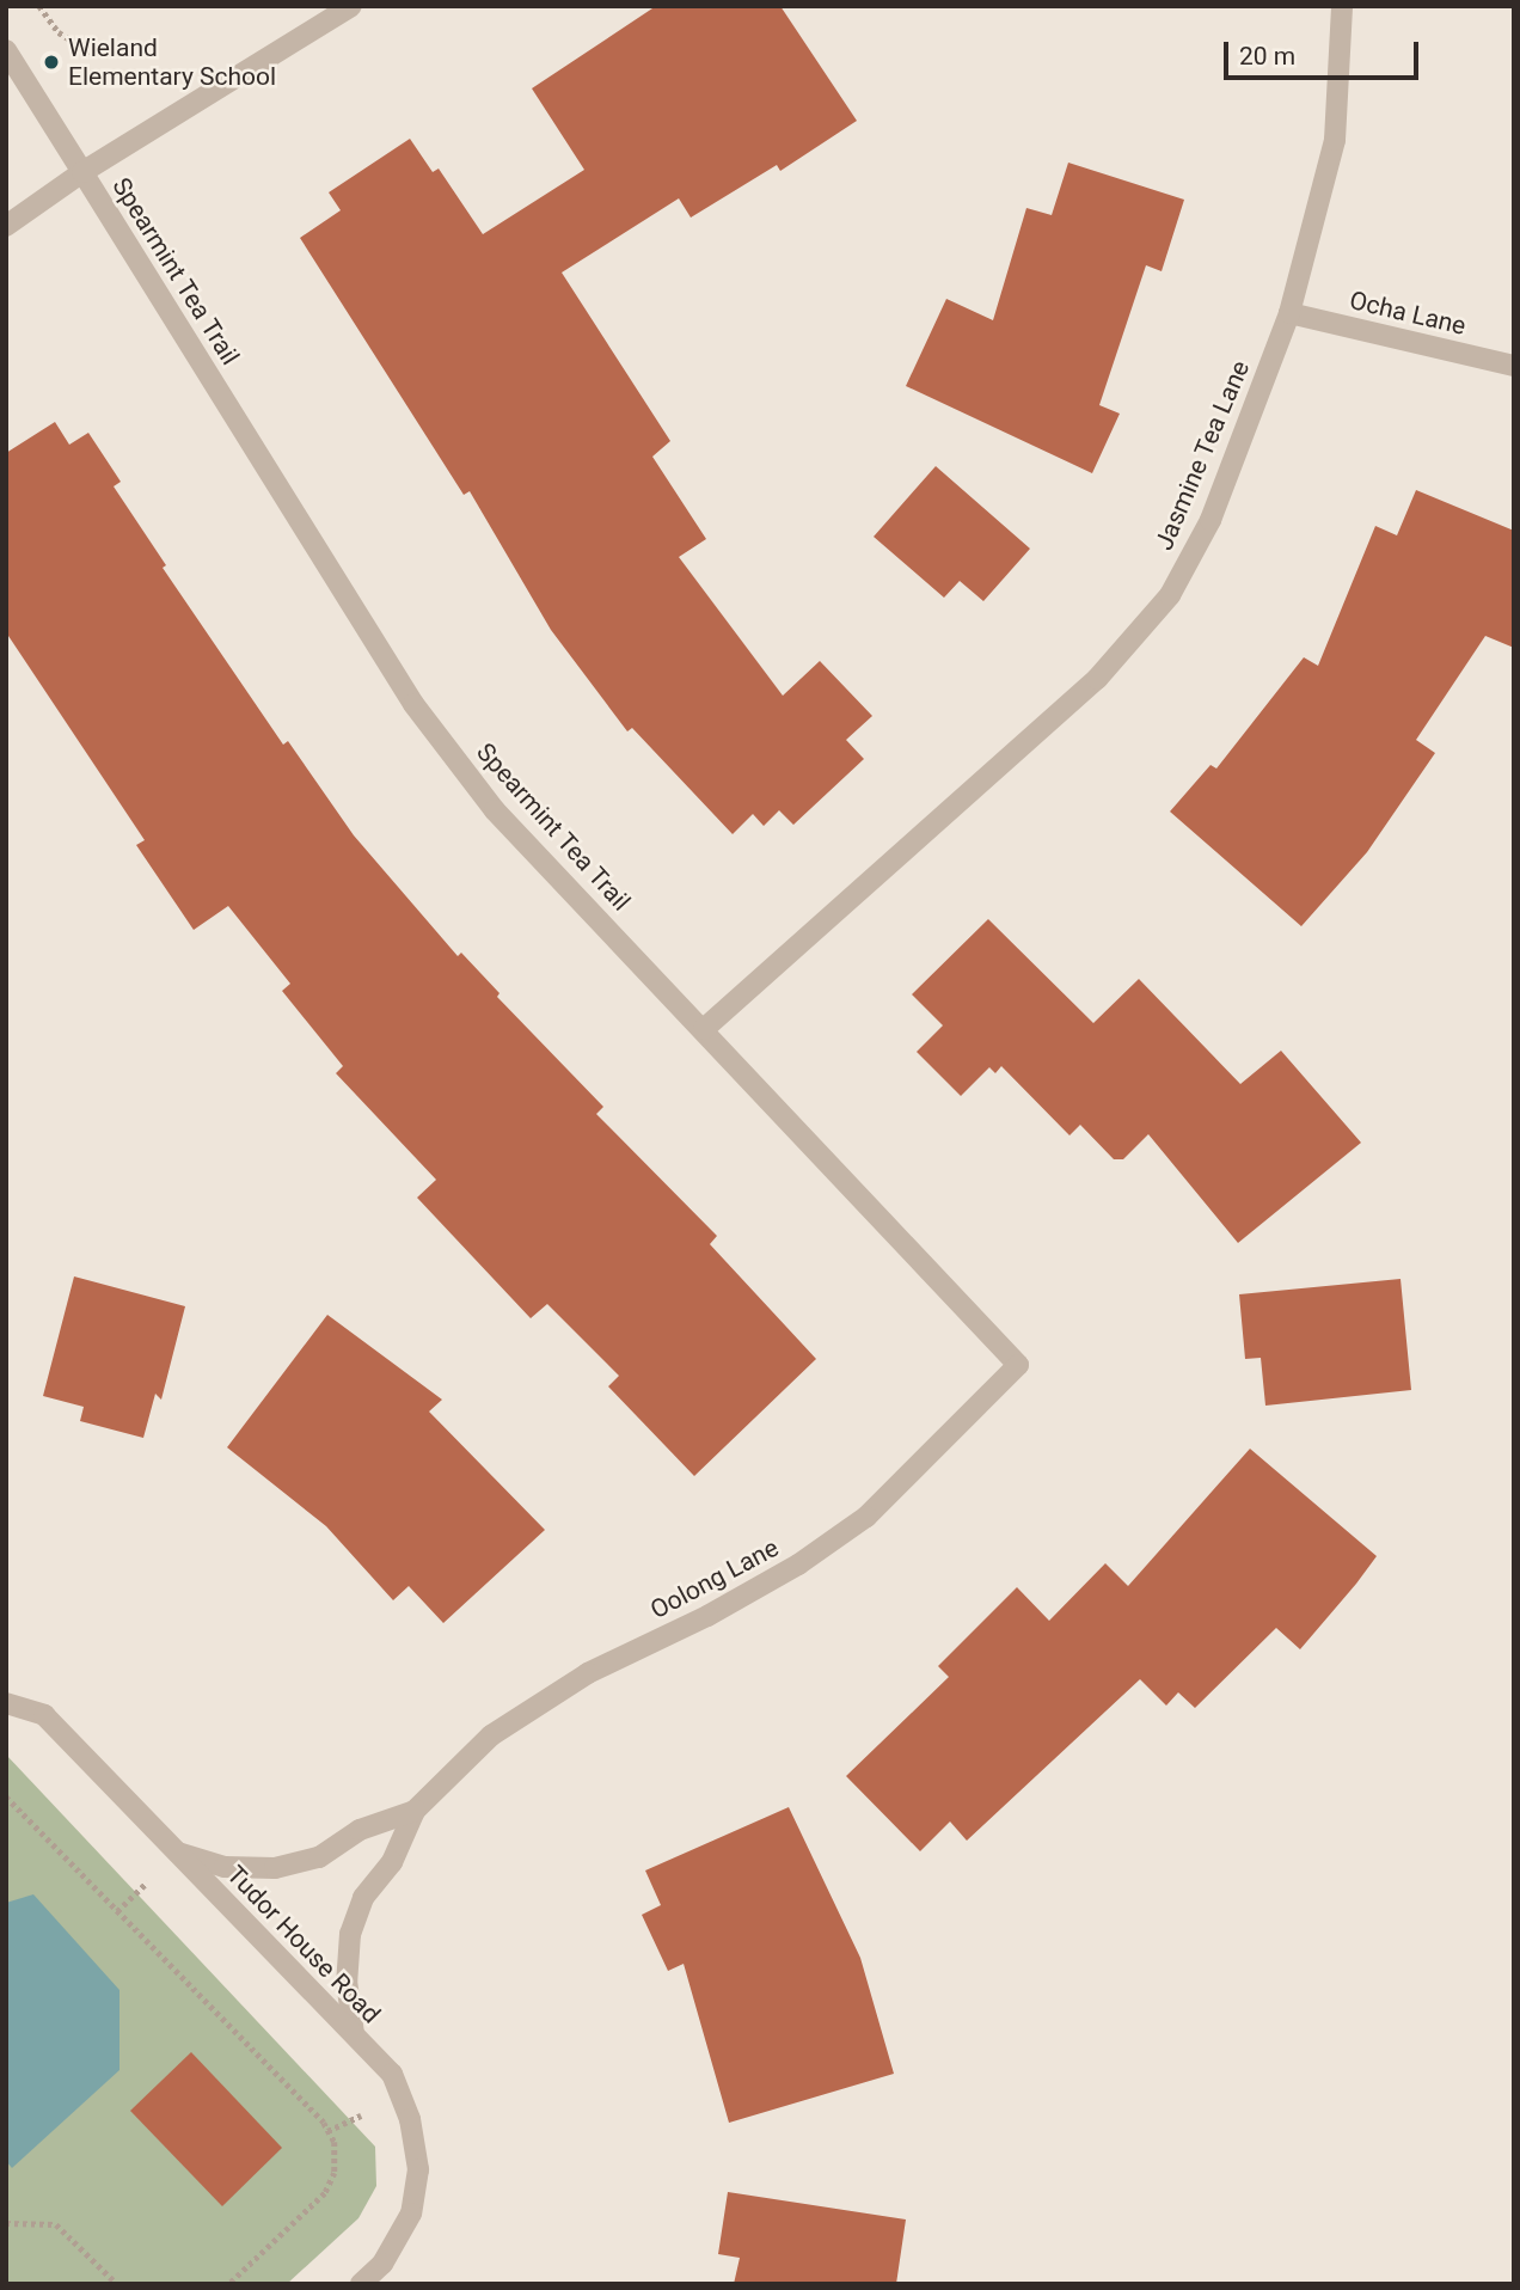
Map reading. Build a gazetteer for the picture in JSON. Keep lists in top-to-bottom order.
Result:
{
  "streets": {
    "street": [
      "Spearmint Tea Trail",
      "Ocha Lane",
      "Jasmine Tea Lane",
      "Oolong Lane",
      "Tudor House Road"
    ]
  },
  "crossings": [
    ["Spearmint Tea Trail", "Jasmine Tea Lane"],
    ["Spearmint Tea Trail", "Oolong Lane"],
    ["Ocha Lane", "Jasmine Tea Lane"],
    ["Oolong Lane", "Tudor House Road"]
  ],
  "places": ["Wieland Elementary School"],
  "scale_bar": "20 m"
}
